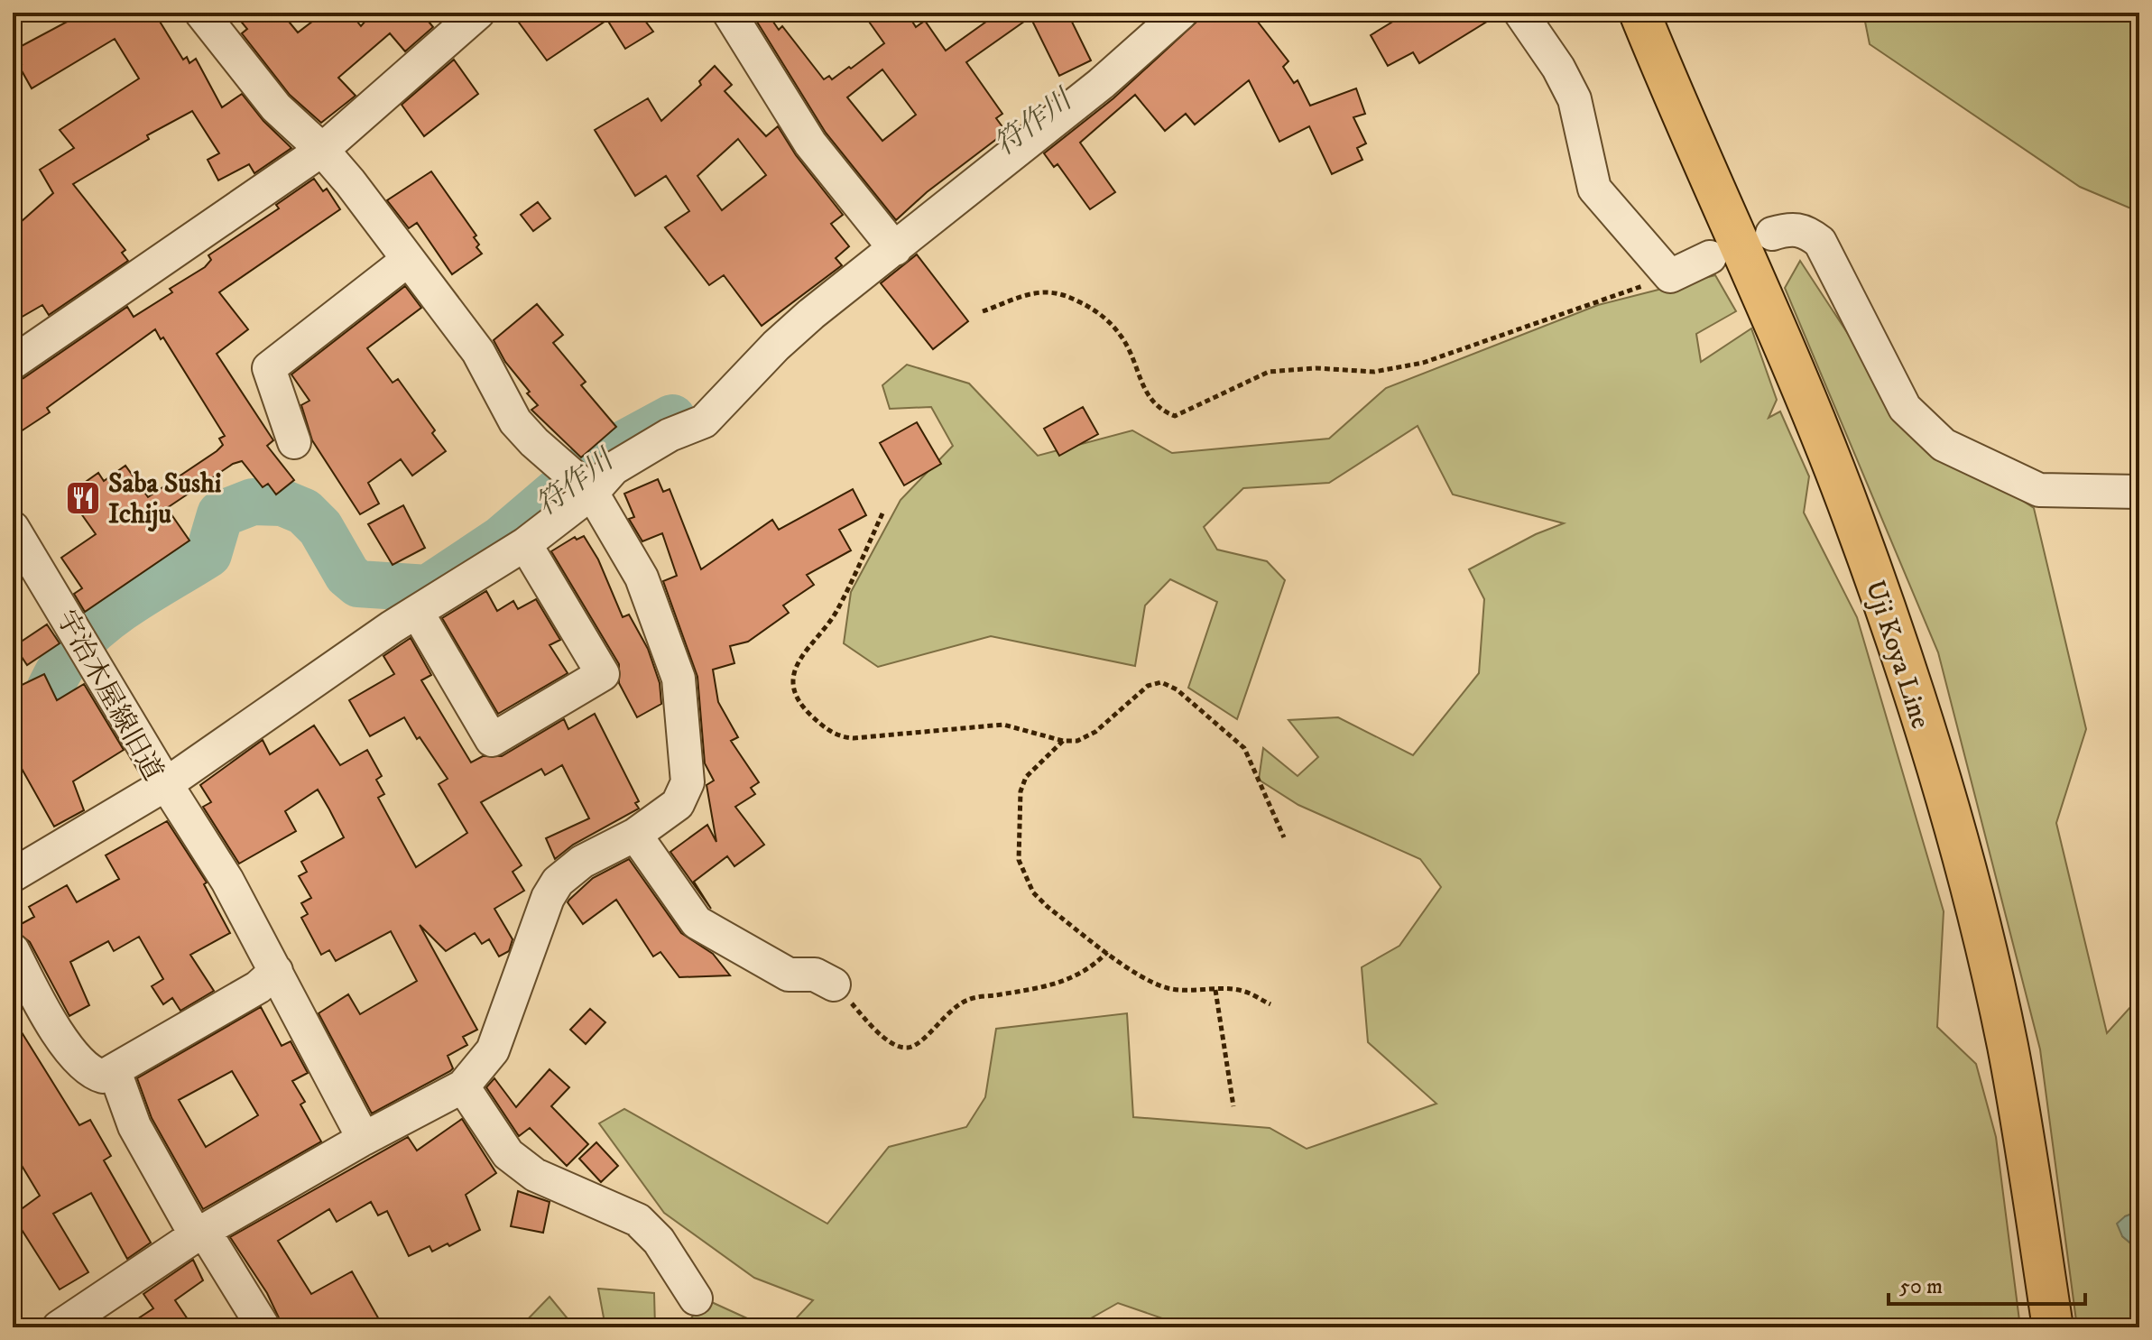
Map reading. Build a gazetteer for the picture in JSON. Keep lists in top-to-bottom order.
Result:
{
  "streets": {
    "main road": ["Uji Koya Line"],
    "street": ["宇治木屋線旧道"]
  },
  "water": ["符作川"],
  "places": {
    "restaurant": ["Saba Sushi Ichiju"]
  },
  "scale_bar": "50 m"
}
